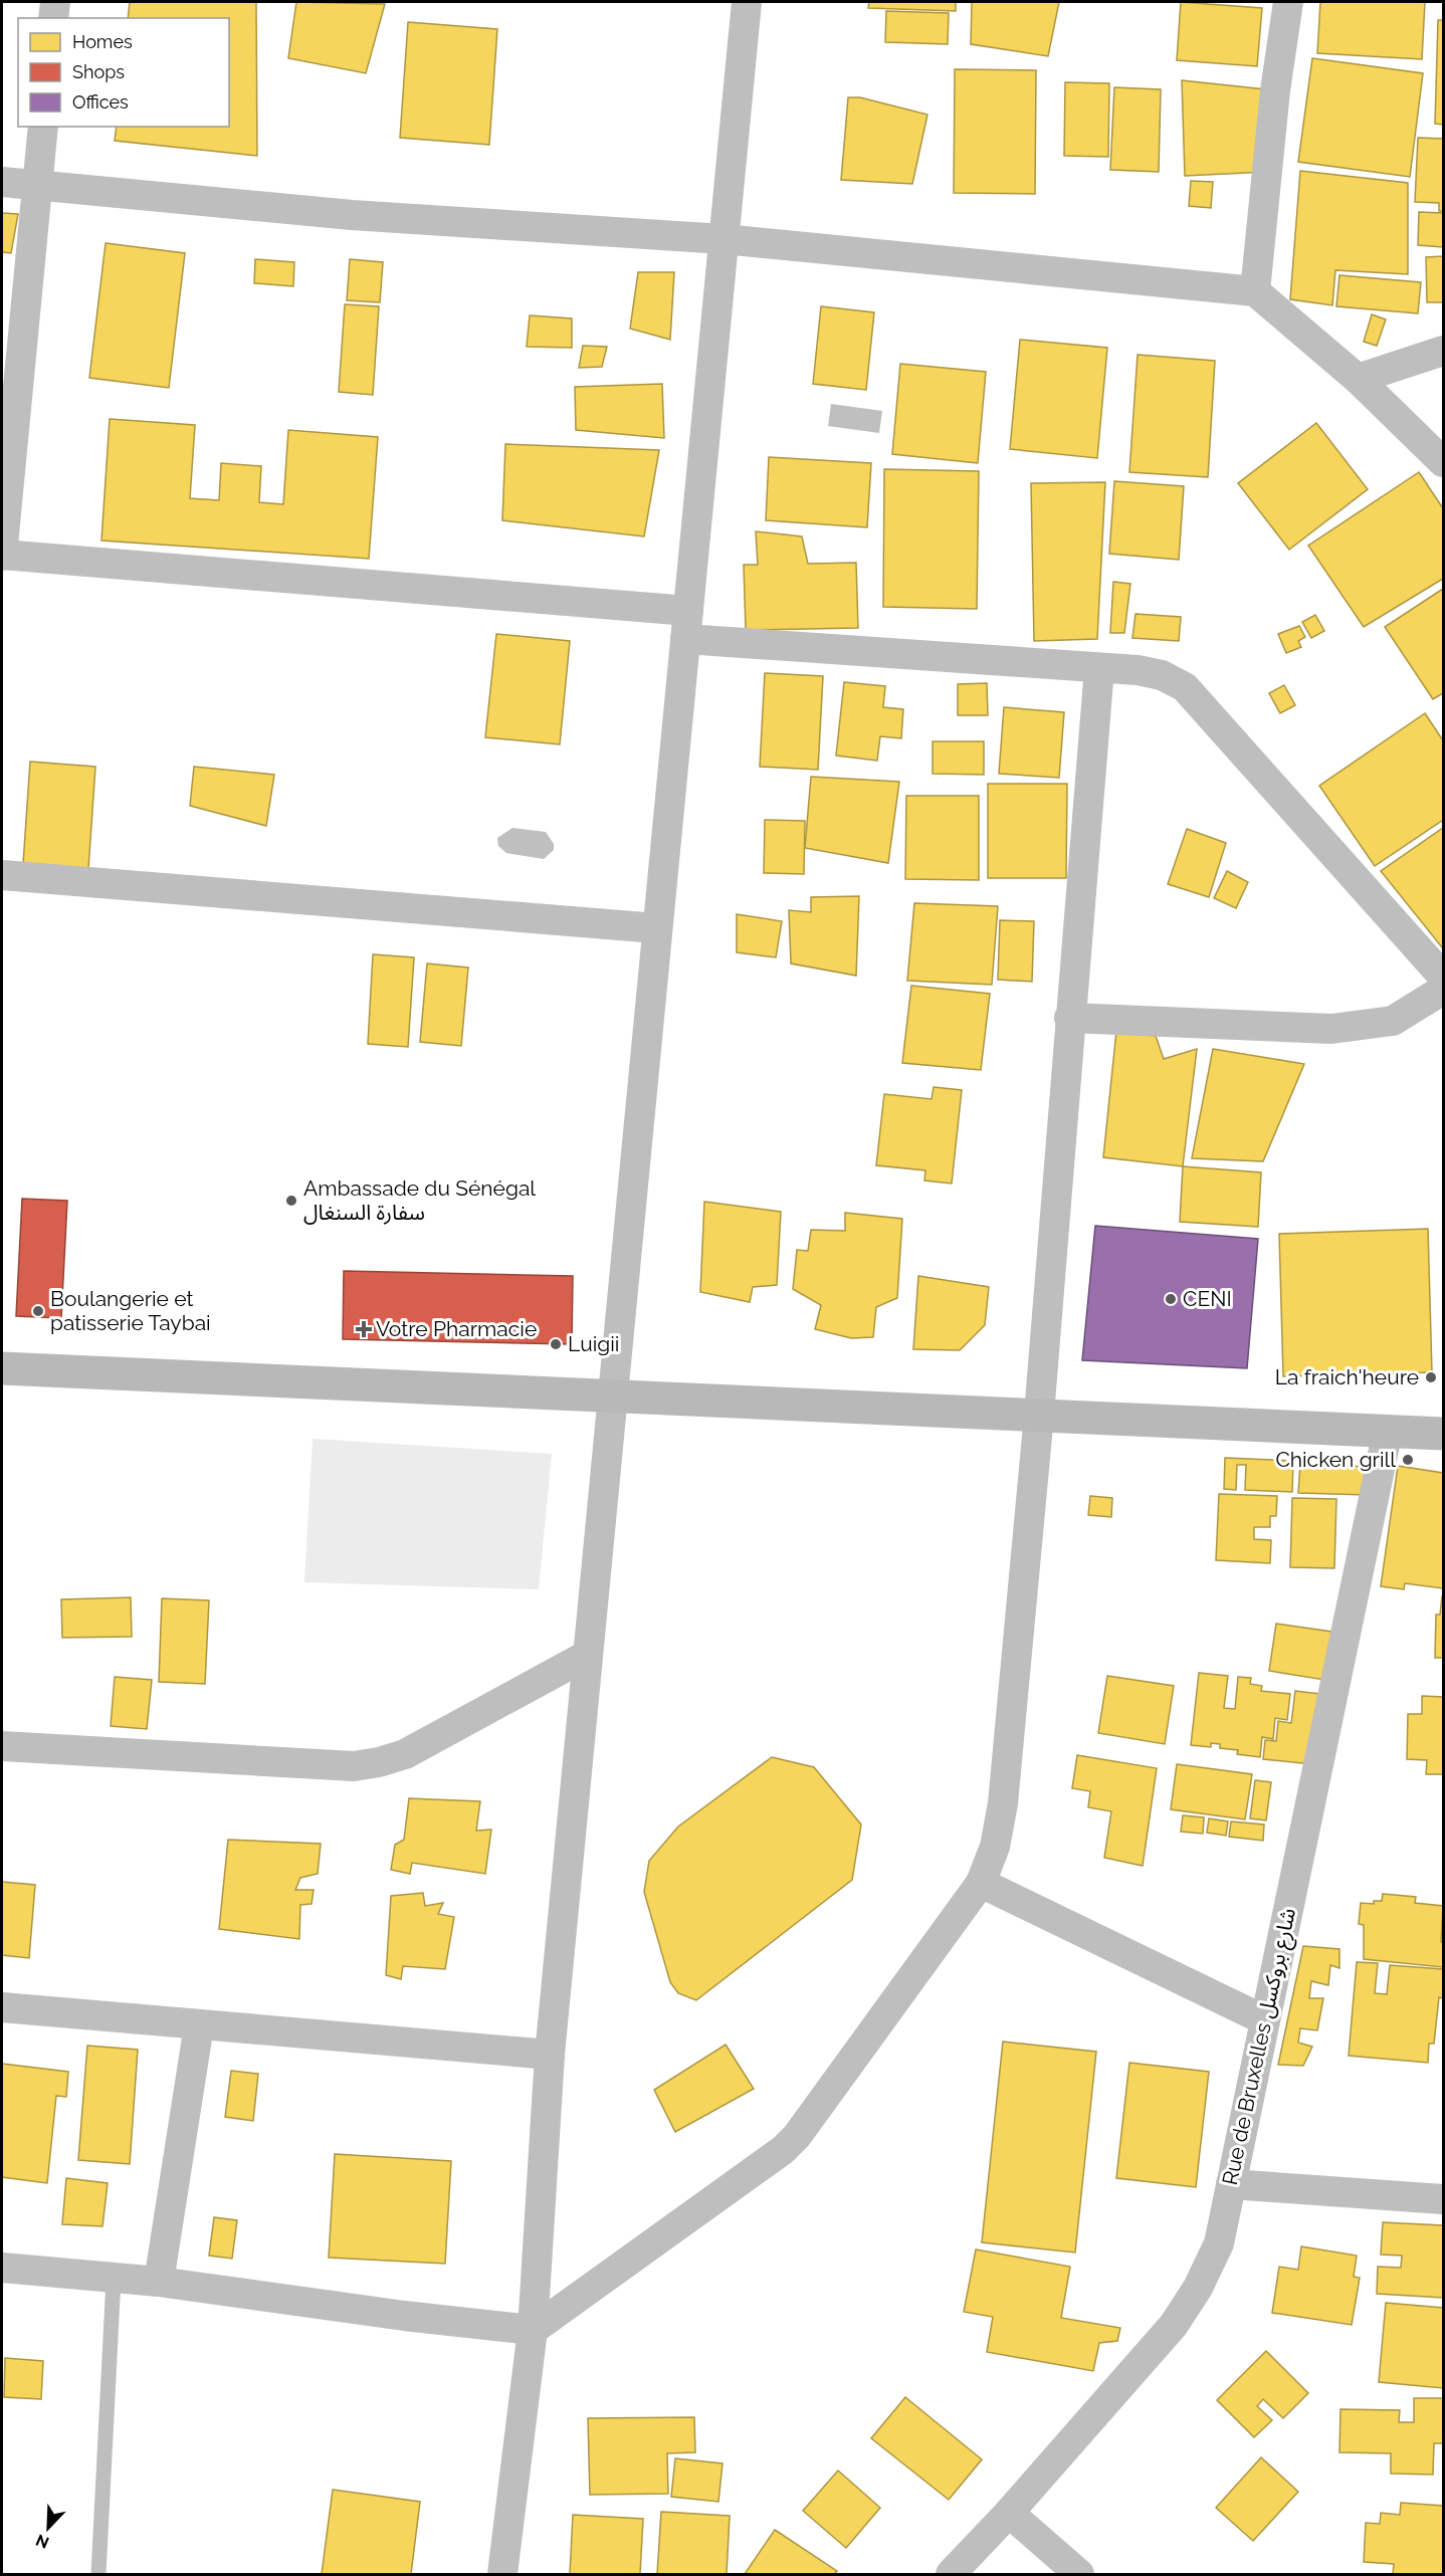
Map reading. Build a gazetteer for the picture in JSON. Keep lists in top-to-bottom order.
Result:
{
  "streets": {
    "street": ["Rue de Bruxelles شارع بروكسل"]
  },
  "places": {
    "other": [
      "Ambassade du Sénégal سفارة السنغال",
      "CENI",
      "Boulangerie et patisserie Taybai",
      "Luigii",
      "La fraich'heure",
      "Chicken grill"
    ],
    "health": ["Votre Pharmacie"]
  },
  "legend": ["Homes", "Shops", "Offices"],
  "north": "bottom left"
}
